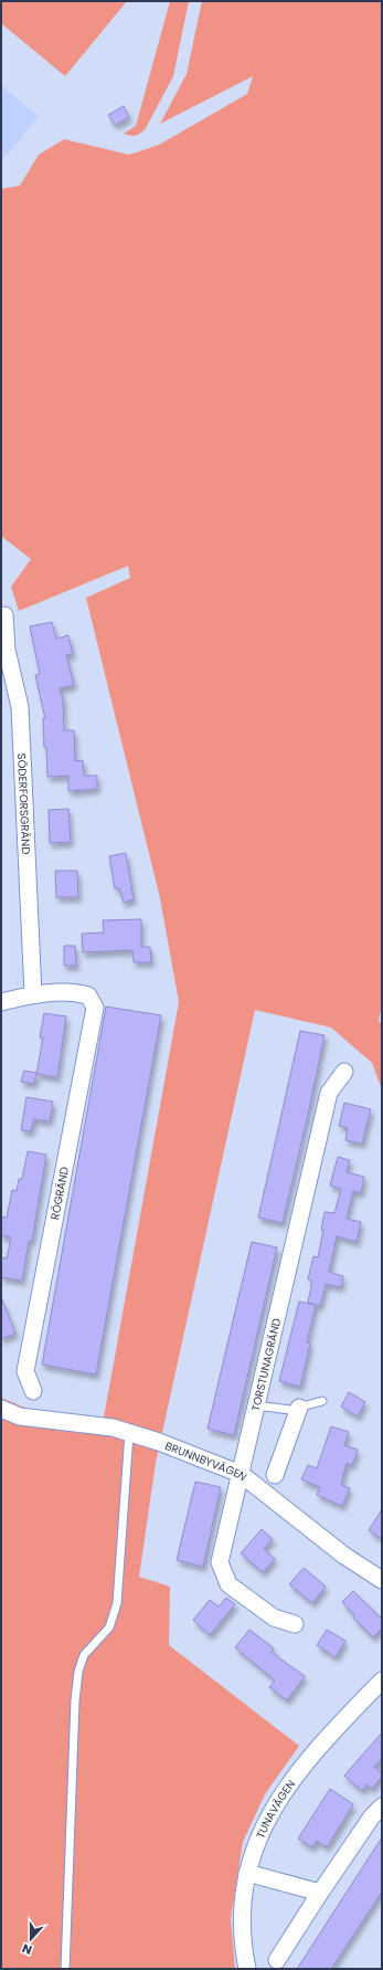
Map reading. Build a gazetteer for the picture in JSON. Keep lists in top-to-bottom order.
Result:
{
  "streets": {
    "street": [
      "SÖDERFORSGRÄND",
      "RÖGRÄND",
      "TORSTUNAGRÄND",
      "BRUNNBYVÄGEN",
      "TUNAVÄGEN"
    ]
  },
  "crossings": [
    ["SÖDERFORSGRÄND", "RÖGRÄND"],
    ["TORSTUNAGRÄND", "BRUNNBYVÄGEN"]
  ],
  "north": "bottom"
}
